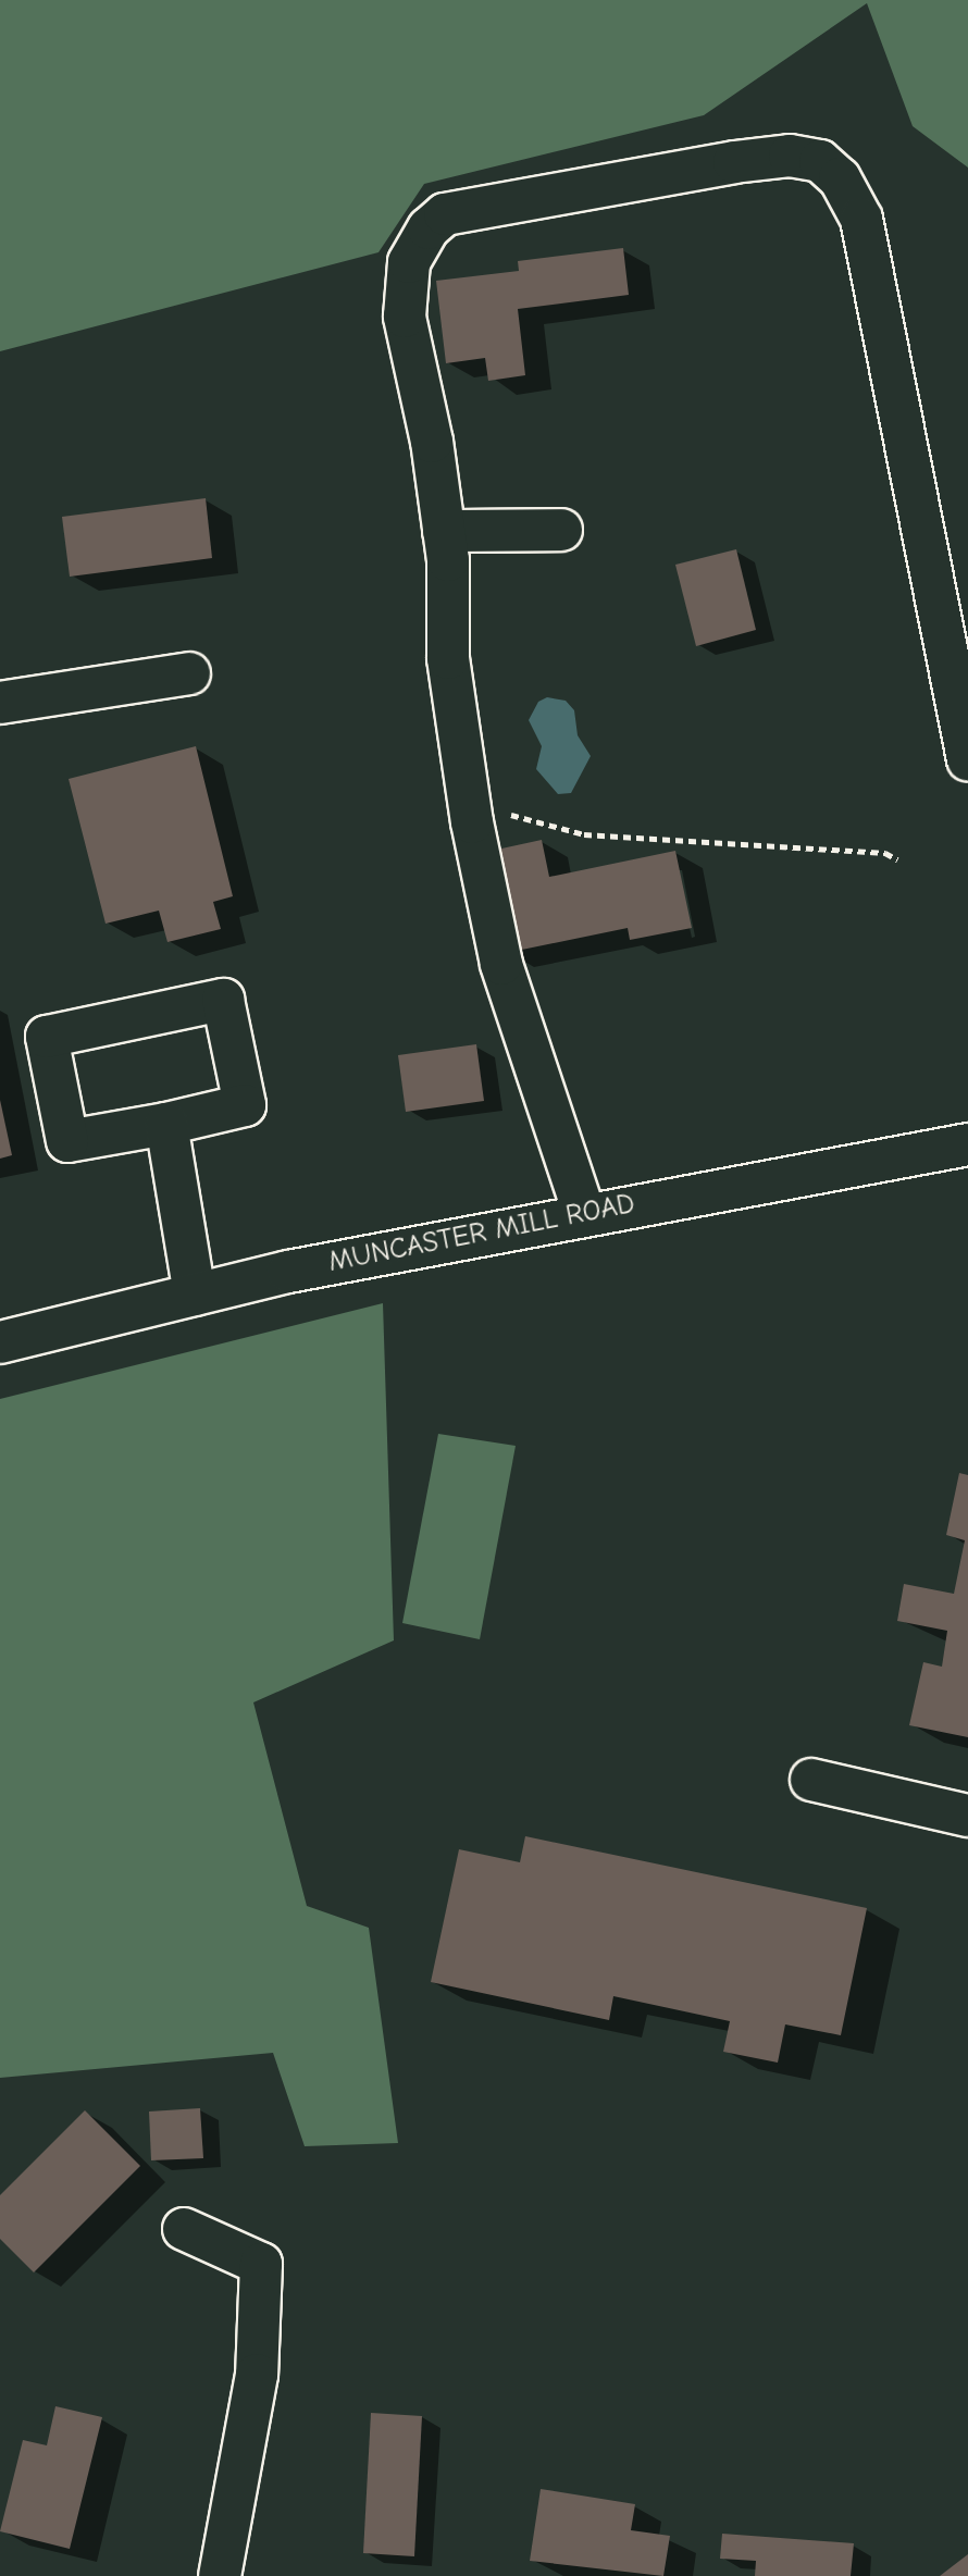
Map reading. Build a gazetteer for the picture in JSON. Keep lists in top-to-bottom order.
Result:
{
  "streets": {
    "main road": ["MUNCASTER MILL ROAD"]
  }
}
